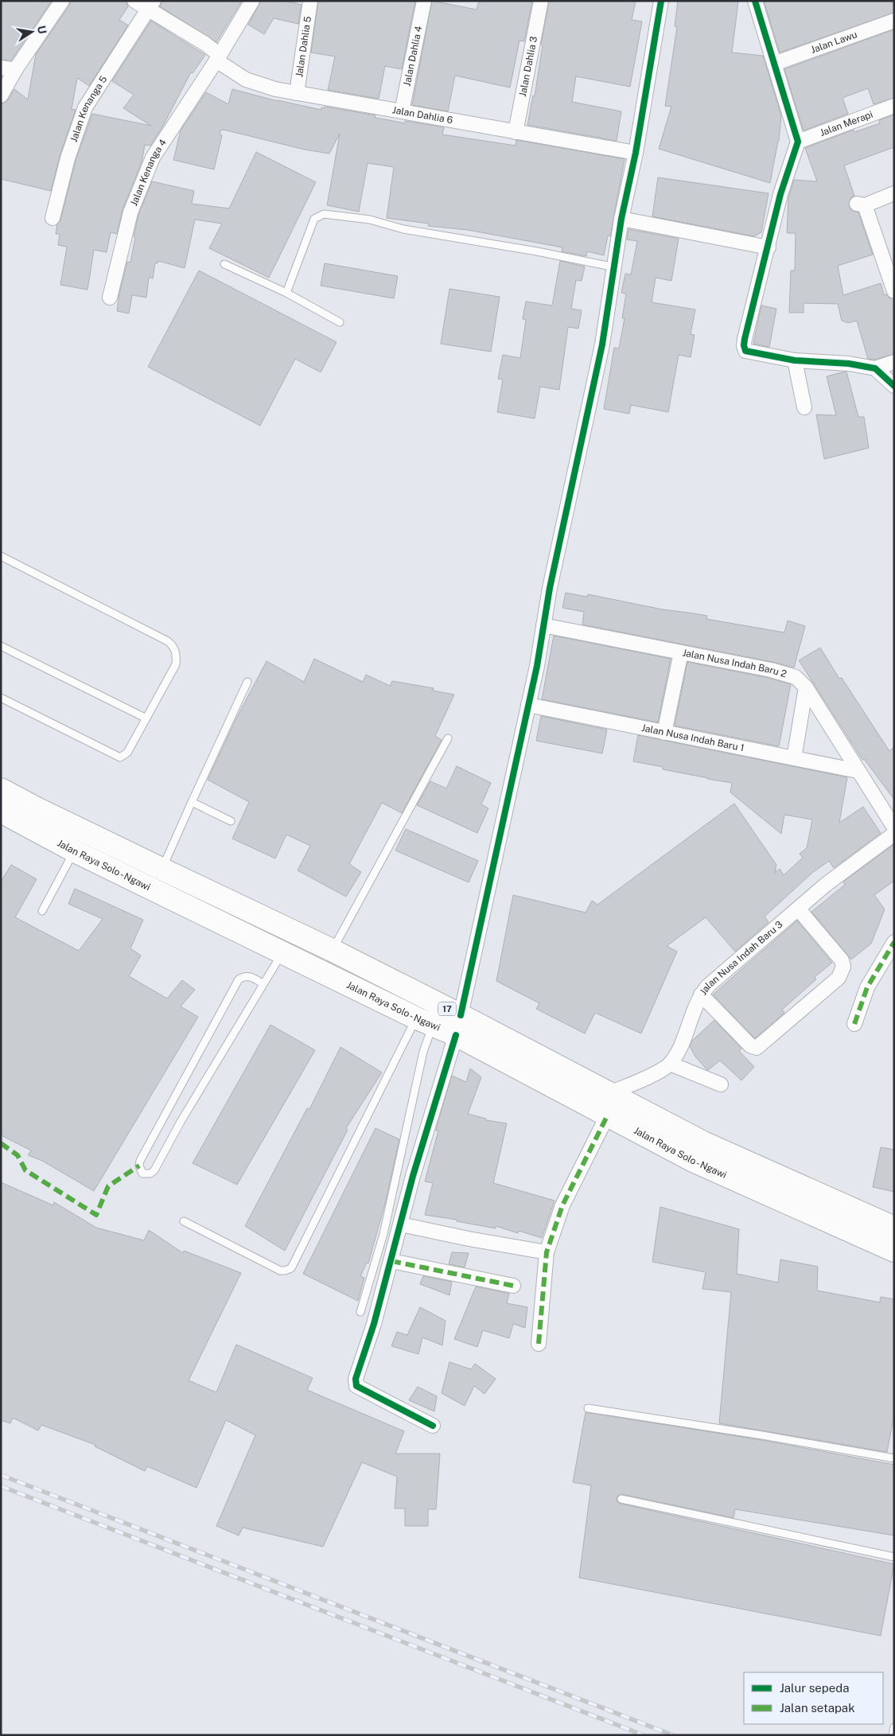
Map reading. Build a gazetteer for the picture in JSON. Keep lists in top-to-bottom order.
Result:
{
  "streets": {
    "highway": ["Jalan Raya Solo - Ngawi", "17"],
    "street": [
      "Jalan Lawu",
      "Jalan Dahlia 5",
      "Jalan Dahlia 4",
      "Jalan Dahlia 3",
      "Jalan Kenanga 5",
      "Jalan Dahlia 6",
      "Jalan Merapi",
      "Jalan Kenanga 4",
      "Jalan Nusa Indah Baru 2",
      "Jalan Nusa Indah Baru 1",
      "Jalan Nusa Indah Baru 3"
    ]
  },
  "crossings": [
    ["Jalan Dahlia 5", "Jalan Dahlia 6"],
    ["Jalan Dahlia 4", "Jalan Dahlia 6"],
    ["Jalan Dahlia 3", "Jalan Dahlia 6"],
    ["Jalan Kenanga 5", "Jalan Dahlia 6"],
    ["Jalan Dahlia 6", "Jalan Kenanga 4"],
    ["Jalan Nusa Indah Baru 2", "Jalan Nusa Indah Baru 1"],
    ["Jalan Raya Solo - Ngawi", "Jalan Nusa Indah Baru 3"]
  ],
  "legend": ["Jalur sepeda", "Jalan setapak"],
  "north": "right"
}
